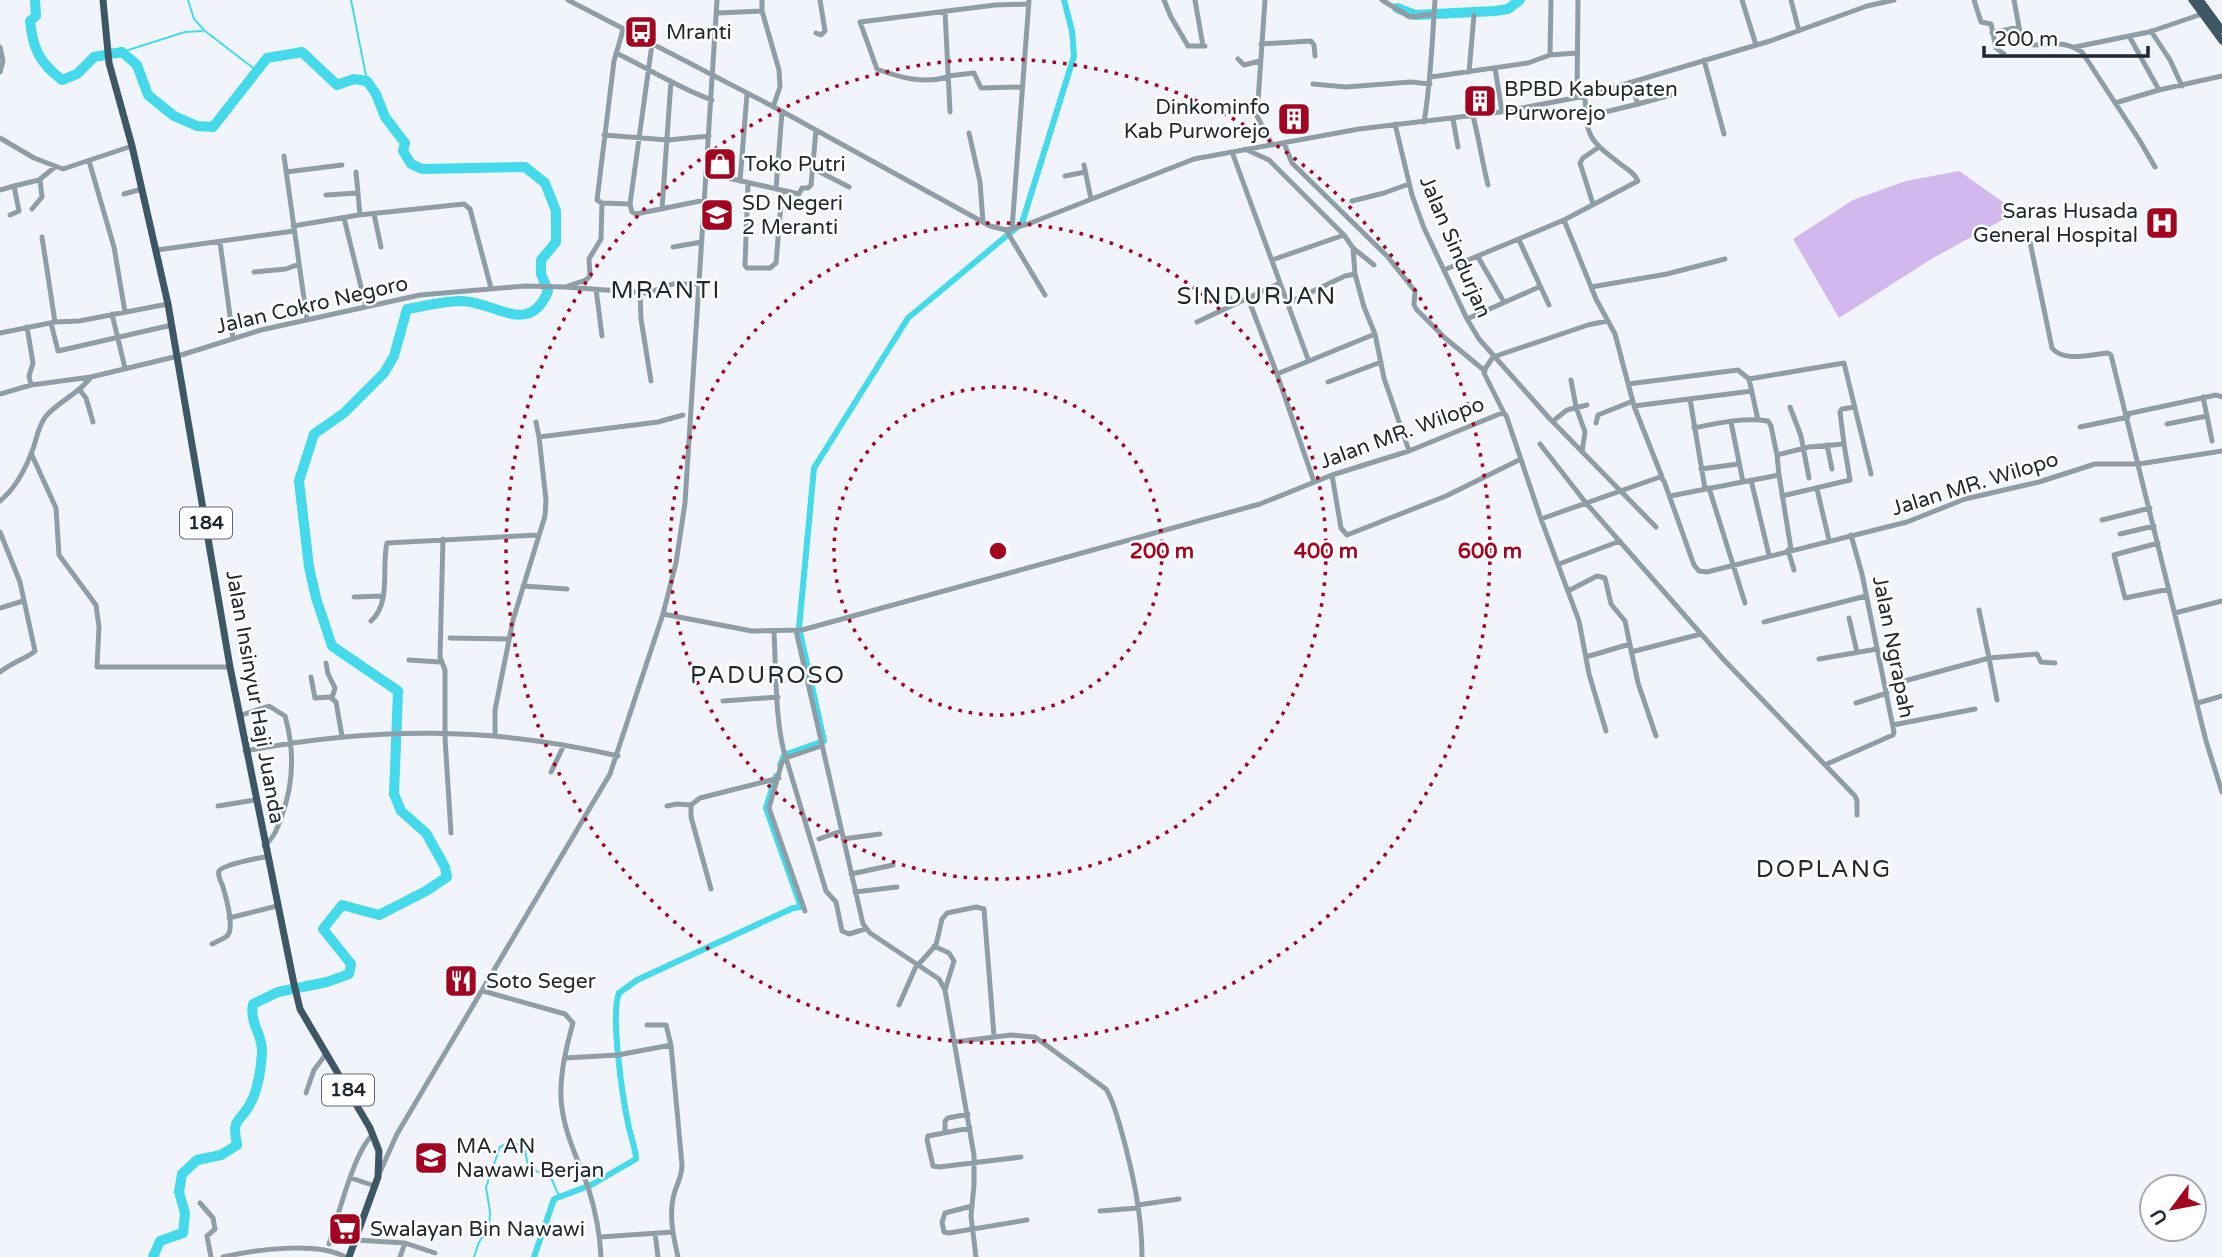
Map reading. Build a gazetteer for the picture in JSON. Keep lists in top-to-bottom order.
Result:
{
  "streets": {
    "main road": ["184", "Jalan Insinyur Haji Juanda"],
    "street": [
      "Jalan Sindurjan",
      "Jalan Cokro Negoro",
      "Jalan MR. Wilopo",
      "Jalan Ngrapah"
    ]
  },
  "crossings": [
    ["Jalan Cokro Negoro", "Jalan Insinyur Haji Juanda"],
    ["Jalan MR. Wilopo", "Jalan Ngrapah"],
    ["184", "Jalan Insinyur Haji Juanda"]
  ],
  "districts": [
    "MRANTI",
    "SINDURJAN",
    "PADUROSO",
    "DOPLANG"
  ],
  "places": {
    "bus stop": ["Mranti"],
    "building": ["BPBD Kabupaten Purworejo", "Dinkominfo Kab Purworejo"],
    "shop": ["Toko Putri"],
    "school or university": ["SD Negeri 2 Meranti", "MA. AN Nawawi Berjan"],
    "hospital": ["Saras Husada General Hospital"],
    "restaurant": ["Soto Seger"],
    "supermarket": ["Swalayan Bin Nawawi"]
  },
  "scale_bar": "200 m",
  "north": "bottom left",
  "rings": ["200 m", "400 m", "600 m"]
}
